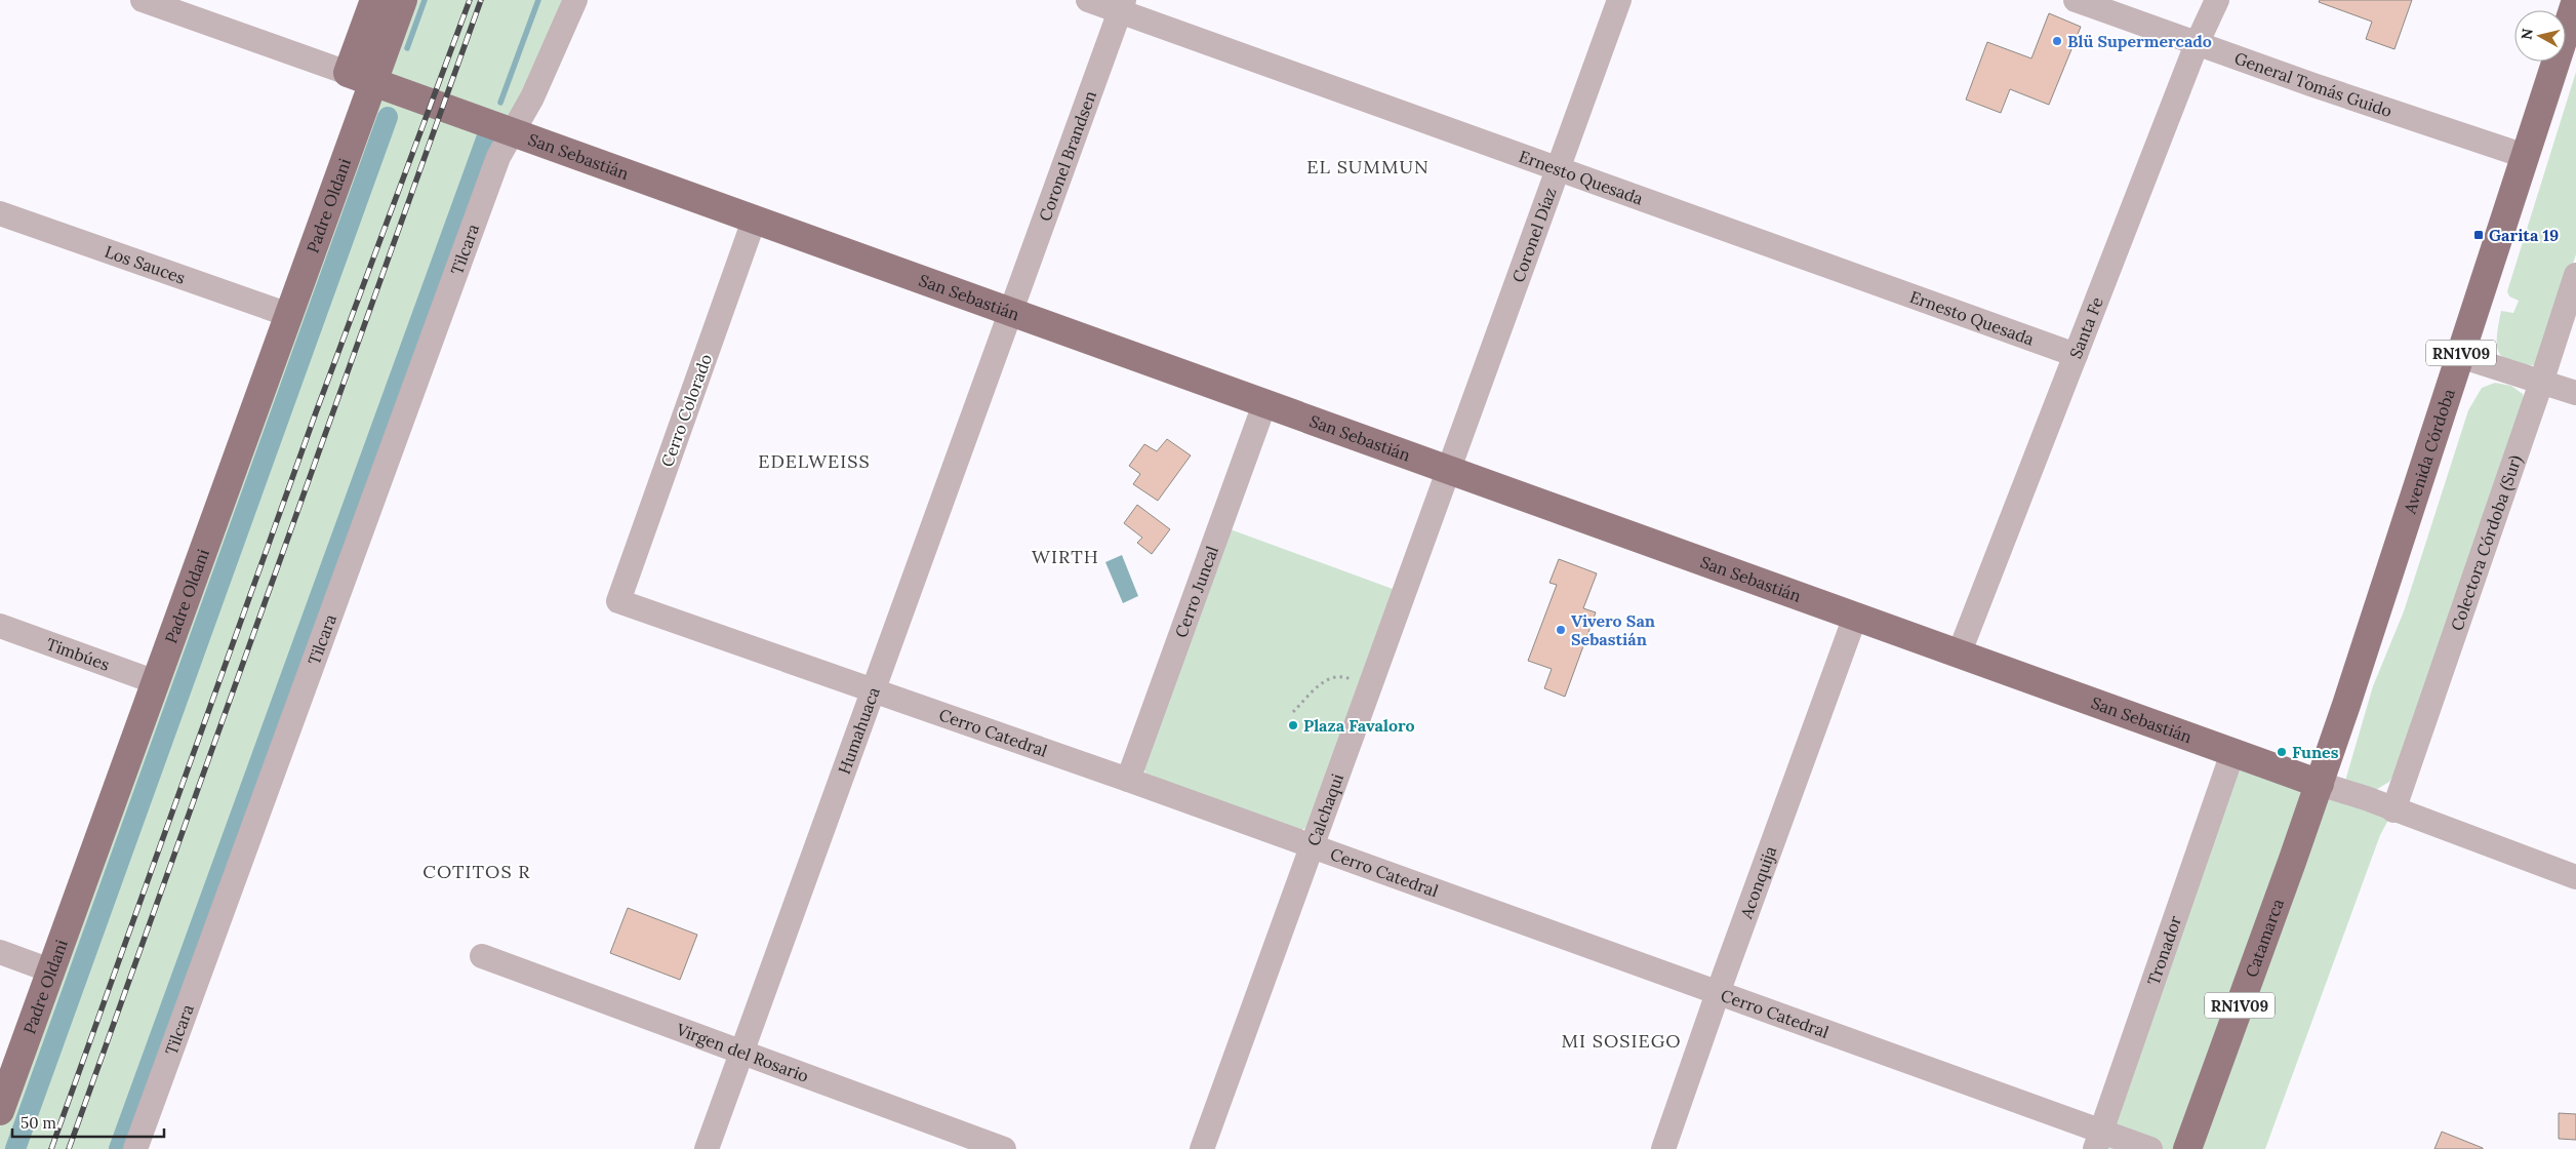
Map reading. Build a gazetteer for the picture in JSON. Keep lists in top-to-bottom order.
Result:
{
  "streets": {
    "main road": [
      "San Sebastián",
      "Padre Oldani",
      "RN1V09",
      "Avenida Córdoba",
      "Catamarca"
    ],
    "street": [
      "General Tomás Guido",
      "Coronel Brandsen",
      "Ernesto Quesada",
      "Coronel Díaz",
      "Tilcara",
      "Los Sauces",
      "Santa Fe",
      "Cerro Colorado",
      "Colectora Córdoba (Sur)",
      "Cerro Juncal",
      "Timbúes",
      "Humahuaca",
      "Cerro Catedral",
      "Calchaqui",
      "Aconquija",
      "Tronador",
      "Virgen del Rosario"
    ]
  },
  "crossings": [
    ["General Tomás Guido", "Santa Fe"],
    ["General Tomás Guido", "Avenida Córdoba"],
    ["San Sebastián", "Coronel Brandsen"],
    ["San Sebastián", "Padre Oldani"],
    ["San Sebastián", "Coronel Díaz"],
    ["San Sebastián", "Tilcara"],
    ["San Sebastián", "Santa Fe"],
    ["San Sebastián", "Cerro Colorado"],
    ["San Sebastián", "Avenida Córdoba"],
    ["San Sebastián", "Colectora Córdoba (Sur)"],
    ["San Sebastián", "Cerro Juncal"],
    ["San Sebastián", "Humahuaca"],
    ["San Sebastián", "Calchaqui"],
    ["San Sebastián", "Aconquija"],
    ["San Sebastián", "Catamarca"],
    ["San Sebastián", "Tronador"],
    ["Coronel Brandsen", "Ernesto Quesada"],
    ["Coronel Brandsen", "Humahuaca"],
    ["Ernesto Quesada", "Coronel Díaz"],
    ["Ernesto Quesada", "Santa Fe"],
    ["Padre Oldani", "Los Sauces"],
    ["Padre Oldani", "Timbúes"],
    ["Coronel Díaz", "Calchaqui"],
    ["Cerro Colorado", "Cerro Catedral"],
    ["Avenida Córdoba", "Catamarca"],
    ["Cerro Juncal", "Cerro Catedral"],
    ["Humahuaca", "Cerro Catedral"],
    ["Humahuaca", "Virgen del Rosario"],
    ["Cerro Catedral", "Calchaqui"],
    ["Cerro Catedral", "Aconquija"],
    ["Cerro Catedral", "Tronador"]
  ],
  "districts": [
    "EL SUMMUN",
    "EDELWEISS",
    "WIRTH",
    "COTITOS R",
    "MI SOSIEGO"
  ],
  "places": {
    "other": [
      "Blü Supermercado",
      "Vivero San Sebastián",
      "Plaza Favaloro",
      "Funes"
    ],
    "transit": ["Garita 19"]
  },
  "scale_bar": "50 m",
  "north": "left"
}
